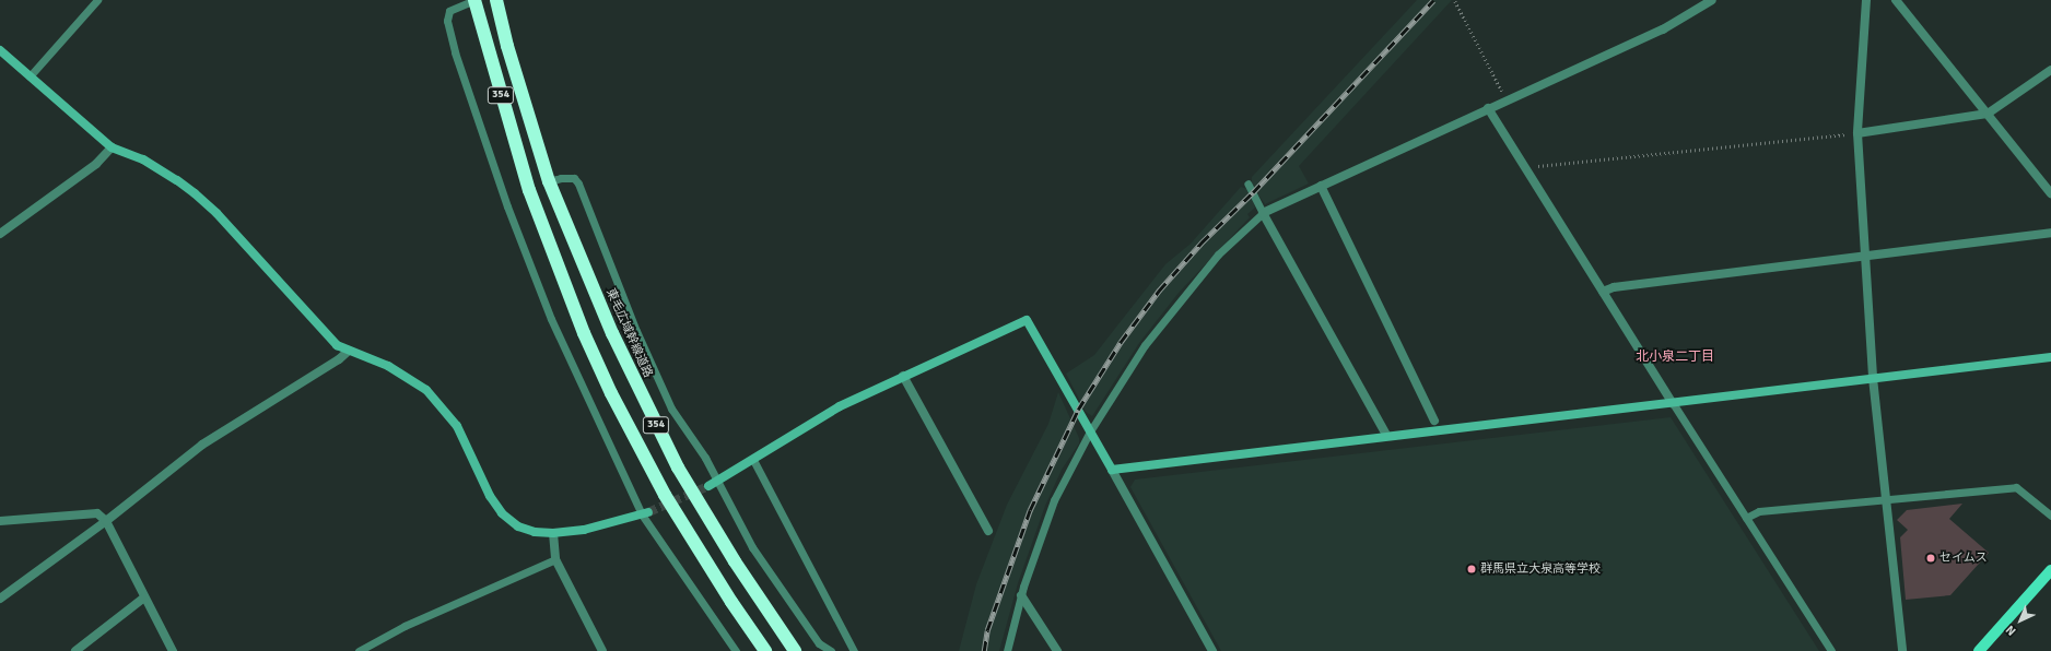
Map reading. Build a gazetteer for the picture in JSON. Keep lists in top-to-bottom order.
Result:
{
  "streets": {
    "highway": ["354", "東毛広域幹線道路"]
  },
  "districts": ["北小泉二丁目"],
  "places": ["セイムス", "群馬県立大泉高等学校"],
  "north": "bottom left"
}
